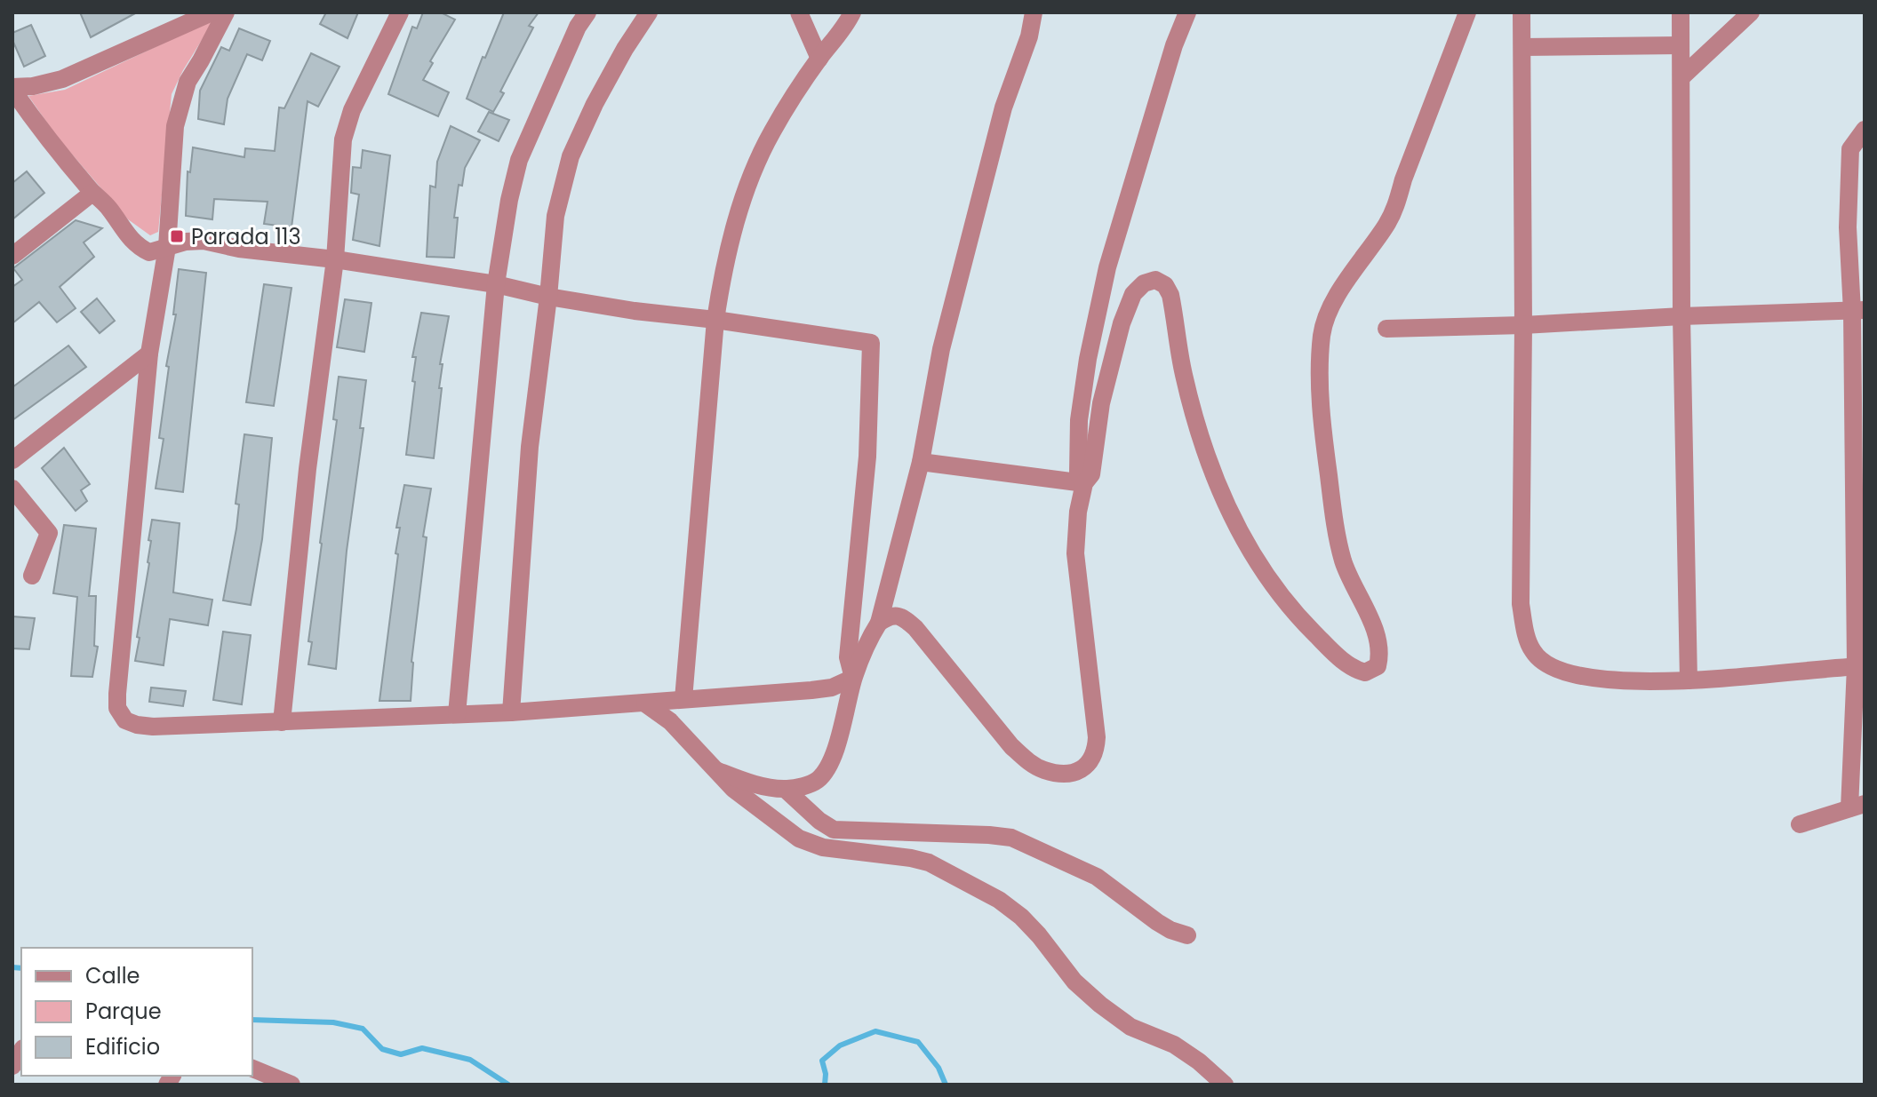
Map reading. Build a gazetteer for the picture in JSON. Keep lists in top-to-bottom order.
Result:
{
  "places": {
    "transit": ["Parada 113"]
  },
  "legend": ["Calle", "Parque", "Edificio"]
}
